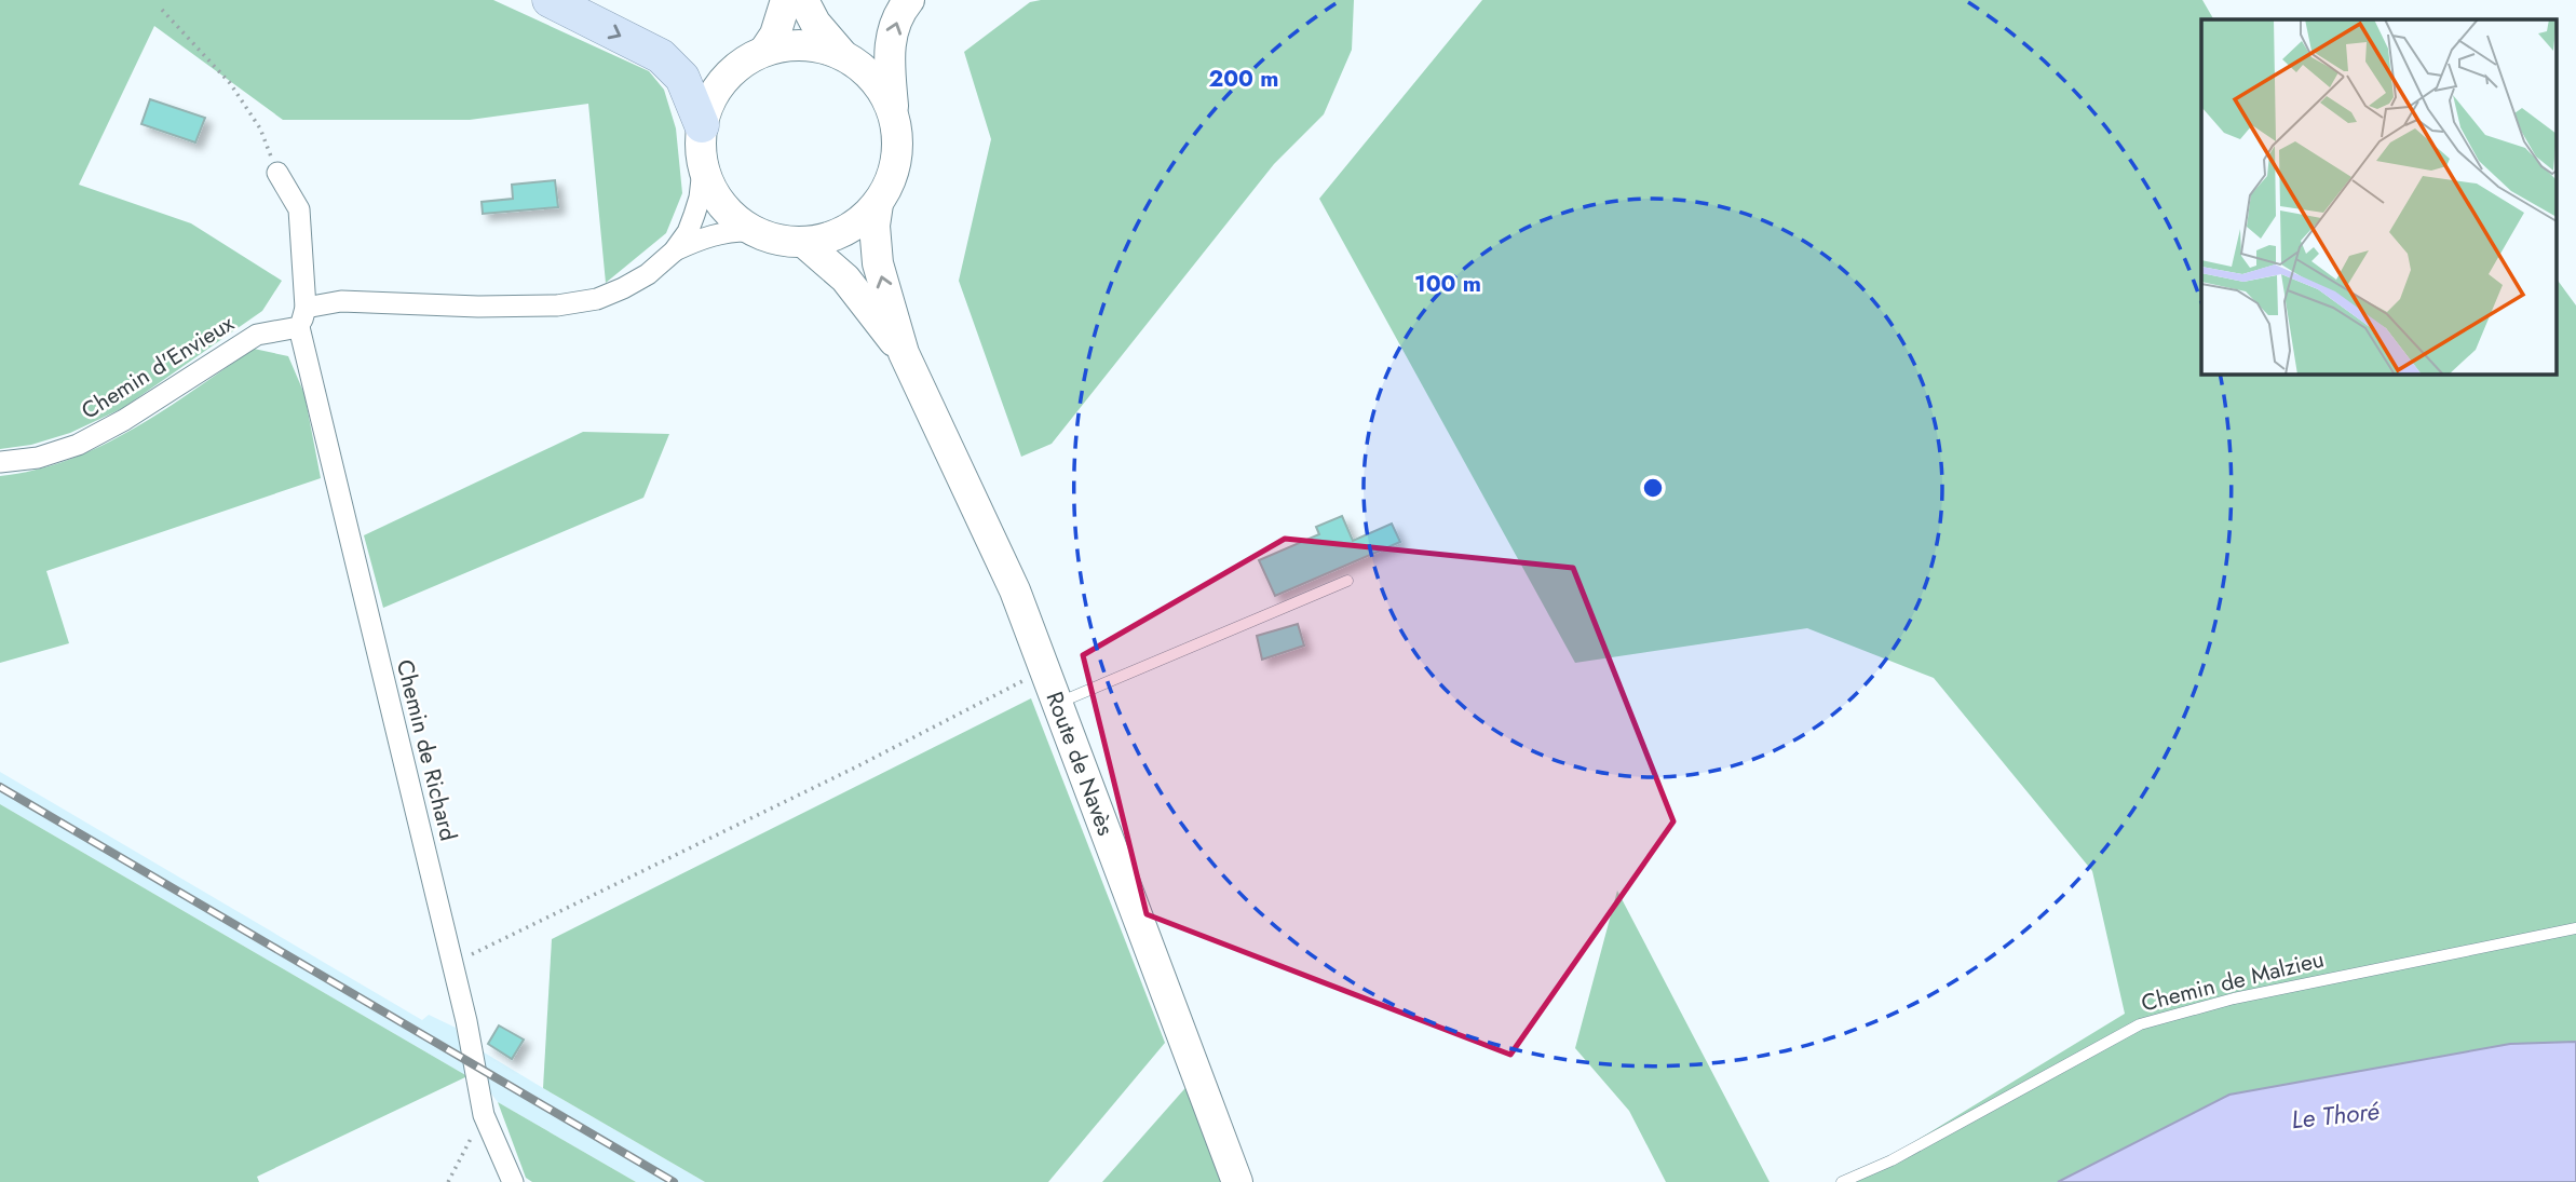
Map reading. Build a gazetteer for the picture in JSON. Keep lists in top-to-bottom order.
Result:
{
  "streets": {
    "main road": ["Route de Navès"],
    "street": ["Chemin d'Envieux", "Chemin de Richard"],
    "lane": ["Chemin de Malzieu"]
  },
  "crossings": [
    ["Chemin d'Envieux", "Chemin de Richard"]
  ],
  "water": ["Le Thoré"],
  "rings": ["200 m", "100 m"]
}
